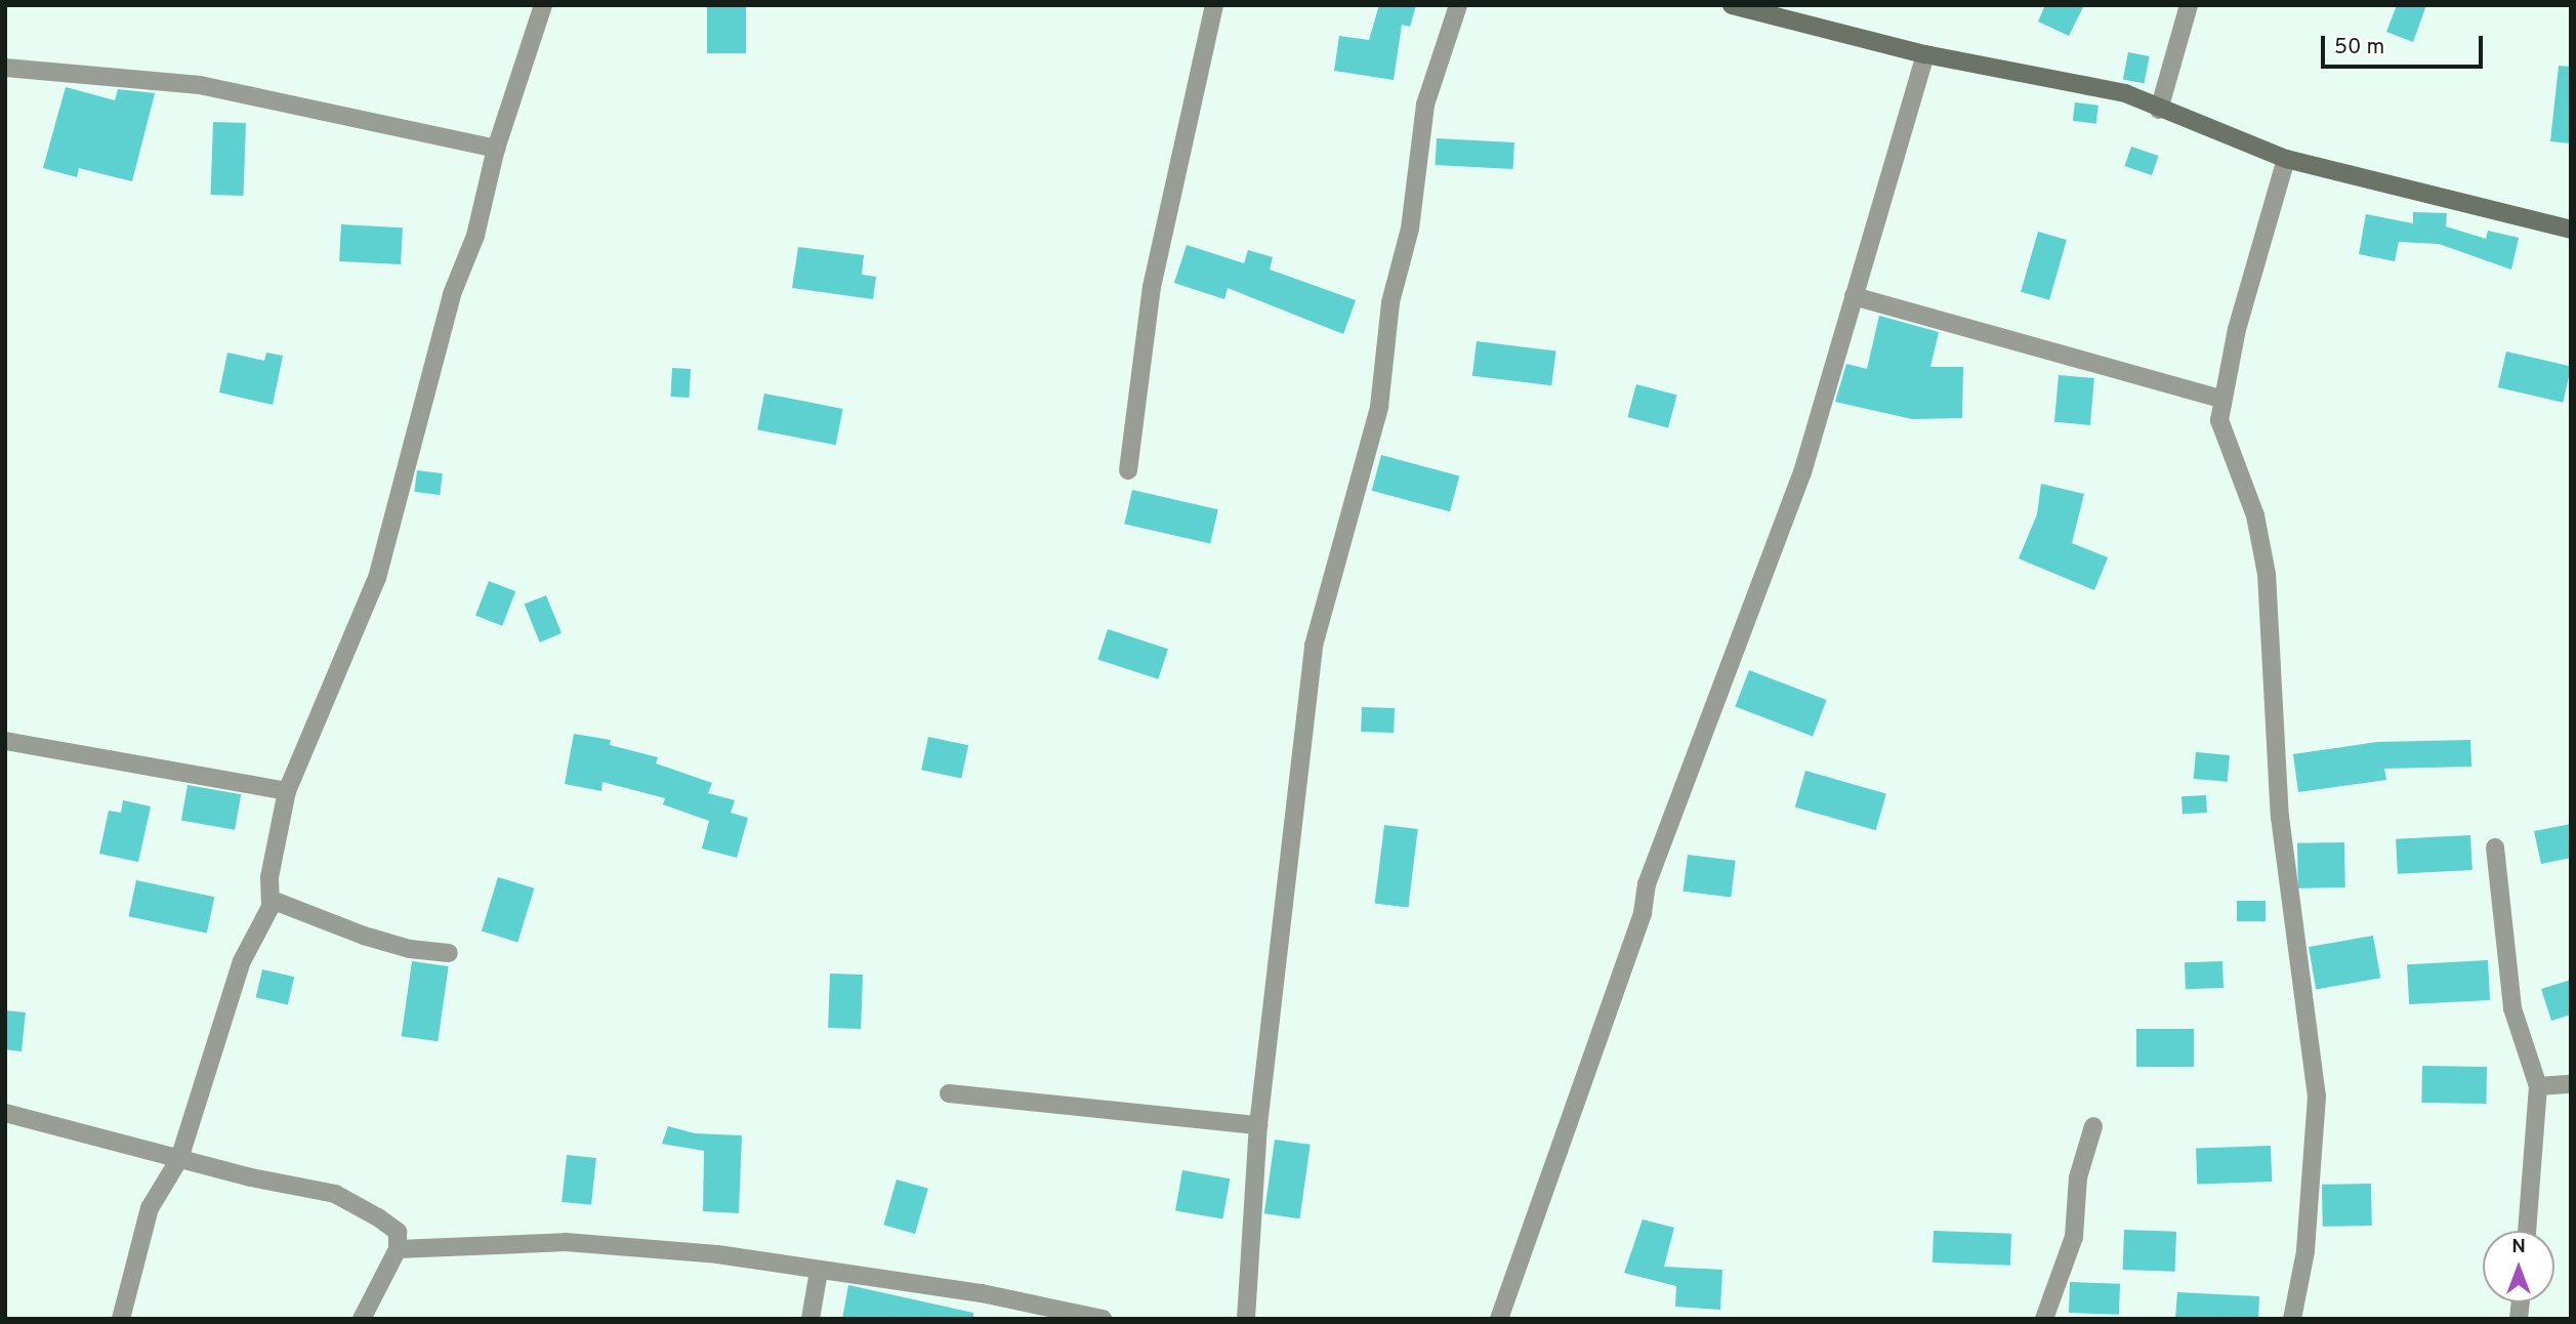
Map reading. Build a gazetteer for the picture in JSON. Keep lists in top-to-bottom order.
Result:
{
  "scale_bar": "50 m",
  "north": "top"
}
